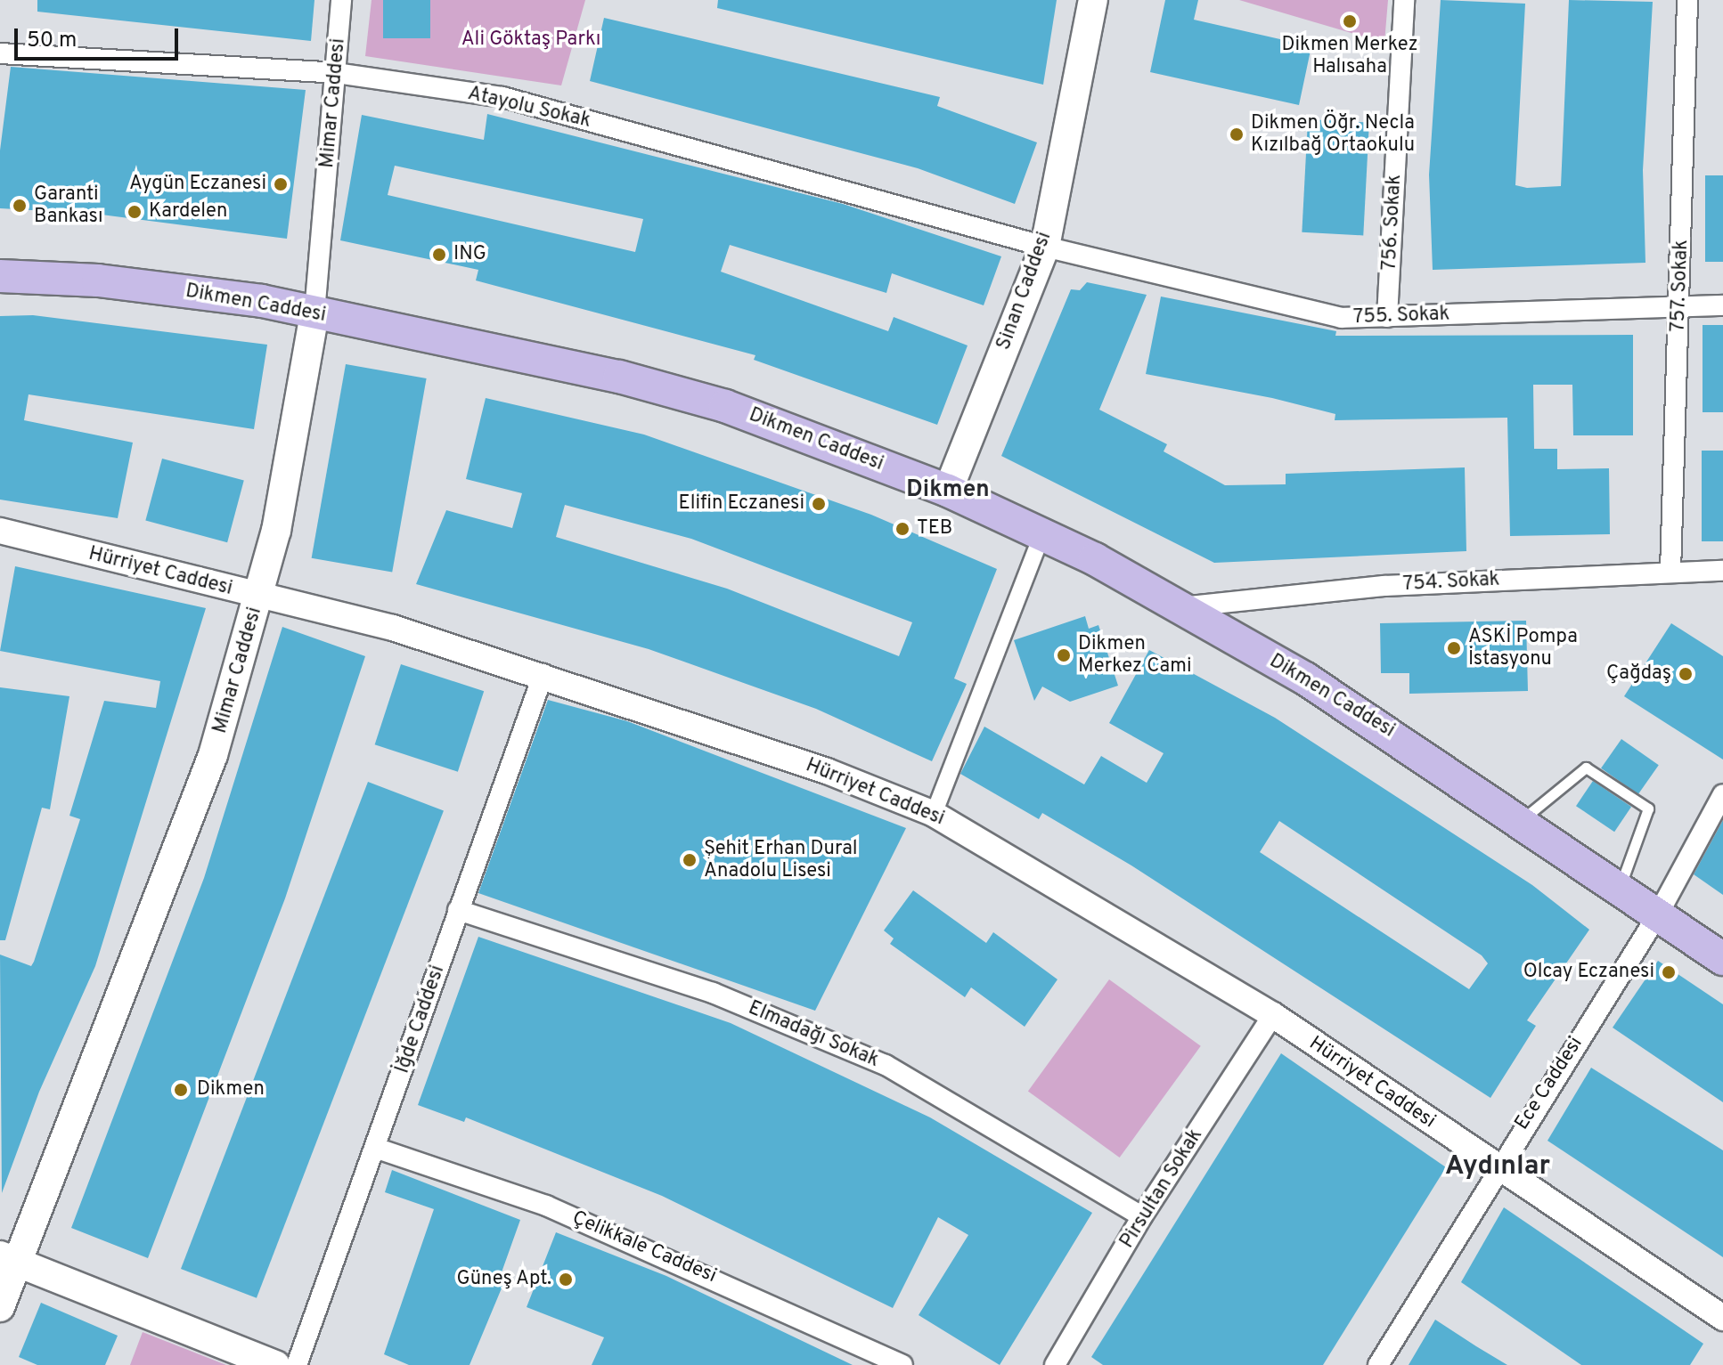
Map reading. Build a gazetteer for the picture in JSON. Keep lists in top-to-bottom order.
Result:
{
  "streets": {
    "main road": ["Mimar Caddesi", "Sinan Caddesi", "Dikmen Caddesi"],
    "street": [
      "Atayolu Sokak",
      "756. Sokak",
      "757. Sokak",
      "755. Sokak",
      "Hürriyet Caddesi",
      "754. Sokak",
      "İğde Caddesi",
      "Elmadağı Sokak",
      "Ece Caddesi",
      "Pirsultan Sokak",
      "Çelikkale Caddesi"
    ]
  },
  "crossings": [
    ["Mimar Caddesi", "Atayolu Sokak"],
    ["Mimar Caddesi", "Dikmen Caddesi"],
    ["Mimar Caddesi", "Hürriyet Caddesi"],
    ["Atayolu Sokak", "Sinan Caddesi"],
    ["Atayolu Sokak", "755. Sokak"],
    ["756. Sokak", "755. Sokak"],
    ["757. Sokak", "755. Sokak"],
    ["757. Sokak", "754. Sokak"],
    ["Sinan Caddesi", "Dikmen Caddesi"],
    ["Sinan Caddesi", "755. Sokak"],
    ["Dikmen Caddesi", "754. Sokak"],
    ["Dikmen Caddesi", "Ece Caddesi"],
    ["Hürriyet Caddesi", "İğde Caddesi"],
    ["Hürriyet Caddesi", "Ece Caddesi"],
    ["Hürriyet Caddesi", "Pirsultan Sokak"],
    ["İğde Caddesi", "Elmadağı Sokak"],
    ["İğde Caddesi", "Çelikkale Caddesi"],
    ["Elmadağı Sokak", "Pirsultan Sokak"]
  ],
  "districts": ["Dikmen", "Aydınlar"],
  "parks": ["Ali Göktaş Parkı"],
  "places": [
    "Dikmen Merkez Halısaha",
    "Dikmen Öğr. Necla Kızılbağ Ortaokulu",
    "Aygün Eczanesi",
    "Garanti Bankası",
    "Kardelen",
    "ING",
    "Elifin Eczanesi",
    "TEB",
    "ASKİ Pompa İstasyonu",
    "Dikmen Merkez Cami",
    "Çağdaş",
    "Şehit Erhan Dural Anadolu Lisesi",
    "Olcay Eczanesi",
    "Dikmen",
    "Güneş Apt."
  ],
  "scale_bar": "50 m"
}
